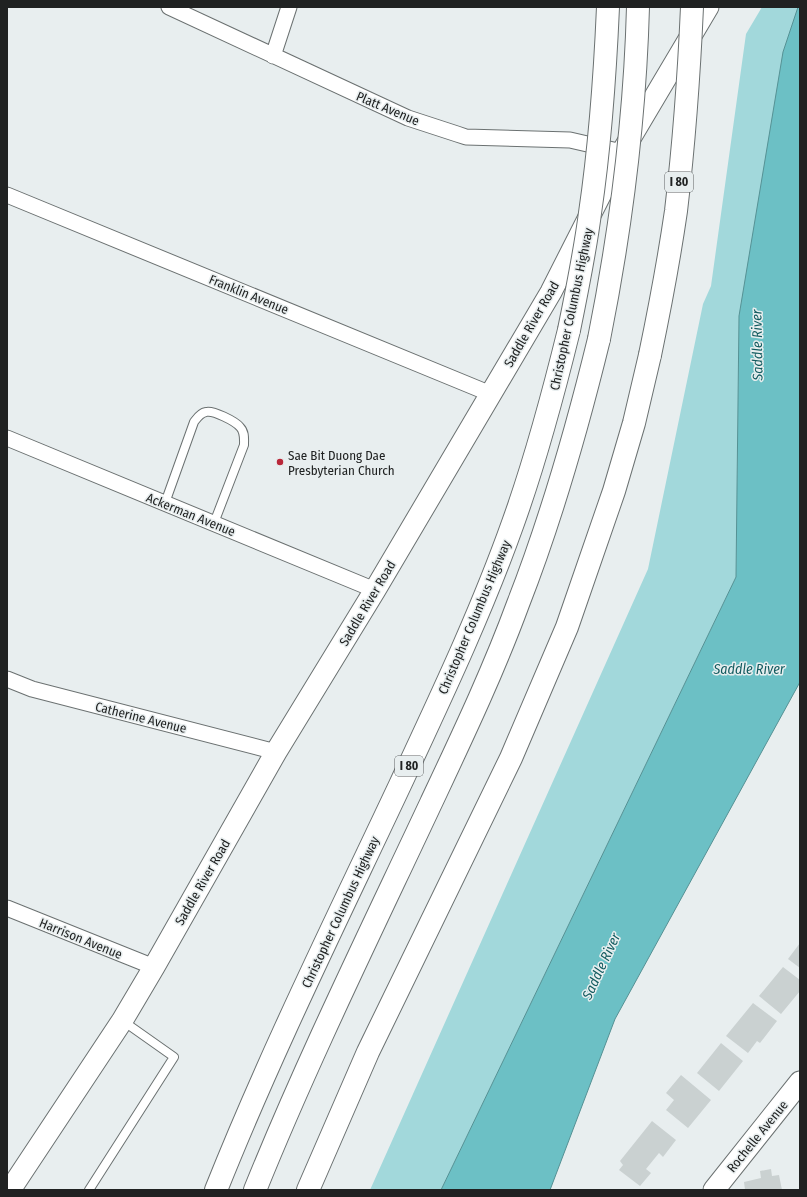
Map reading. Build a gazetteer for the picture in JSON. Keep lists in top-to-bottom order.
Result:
{
  "streets": {
    "highway": ["I 80", "Christopher Columbus Highway"],
    "street": [
      "Platt Avenue",
      "Franklin Avenue",
      "Saddle River Road",
      "Ackerman Avenue",
      "Catherine Avenue",
      "Harrison Avenue",
      "Rochelle Avenue"
    ]
  },
  "crossings": [
    ["Platt Avenue", "Saddle River Road"],
    ["Franklin Avenue", "Saddle River Road"],
    ["Saddle River Road", "Ackerman Avenue"],
    ["Saddle River Road", "Catherine Avenue"],
    ["Saddle River Road", "Harrison Avenue"]
  ],
  "water": ["Saddle River"],
  "places": ["Sae Bit Duong Dae Presbyterian Church"]
}
